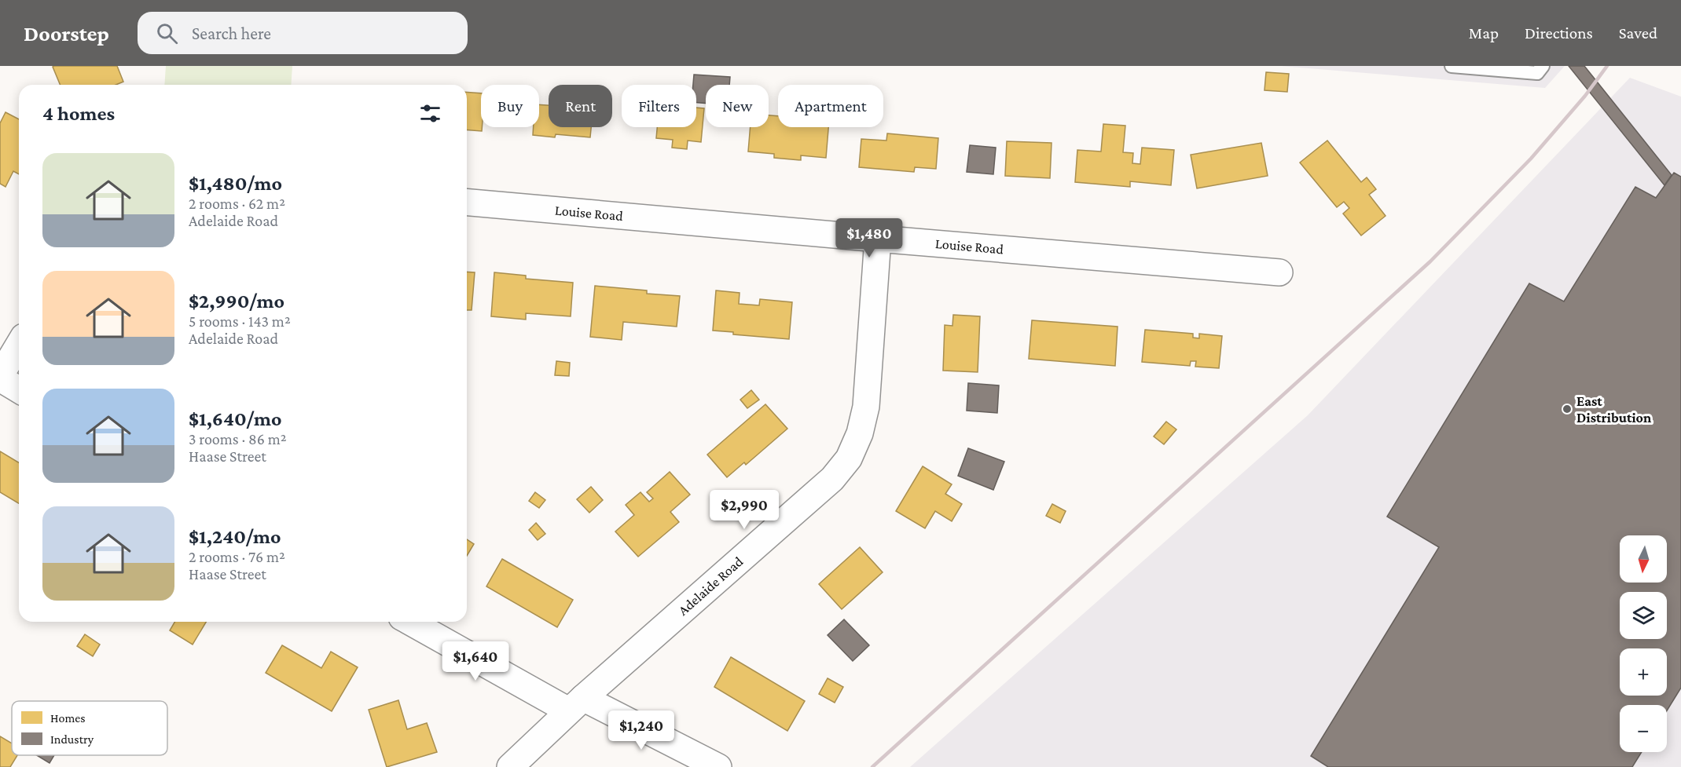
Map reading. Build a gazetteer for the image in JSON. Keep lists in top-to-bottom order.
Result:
{
  "streets": {
    "street": ["Louise Road", "Adelaide Road"]
  },
  "crossings": [
    ["Louise Road", "Adelaide Road"]
  ],
  "places": ["East Distribution"],
  "legend": ["Homes", "Industry"],
  "north": "bottom",
  "page": {
    "header": "Doorstep",
    "search": "Search here",
    "nav": ["Map", "Directions", "Saved"],
    "chip": [
      "Buy",
      "Rent",
      "Filters",
      "New",
      "Apartment"
    ],
    "heading": "4 homes",
    "list": [
      {
        "name": "$1,480/mo",
        "note": "2 rooms · 62 m² · Adelaide Road"
      },
      {
        "name": "$2,990/mo",
        "note": "5 rooms · 143 m² · Adelaide Road"
      },
      {
        "name": "$1,640/mo",
        "note": "3 rooms · 86 m² · Haase Street"
      },
      {
        "name": "$1,240/mo",
        "note": "2 rooms · 76 m² · Haase Street"
      }
    ],
    "price": [
      "$1,480",
      "$2,990",
      "$1,640",
      "$1,240"
    ],
    "map_buttons": ["+", "−"]
  }
}
